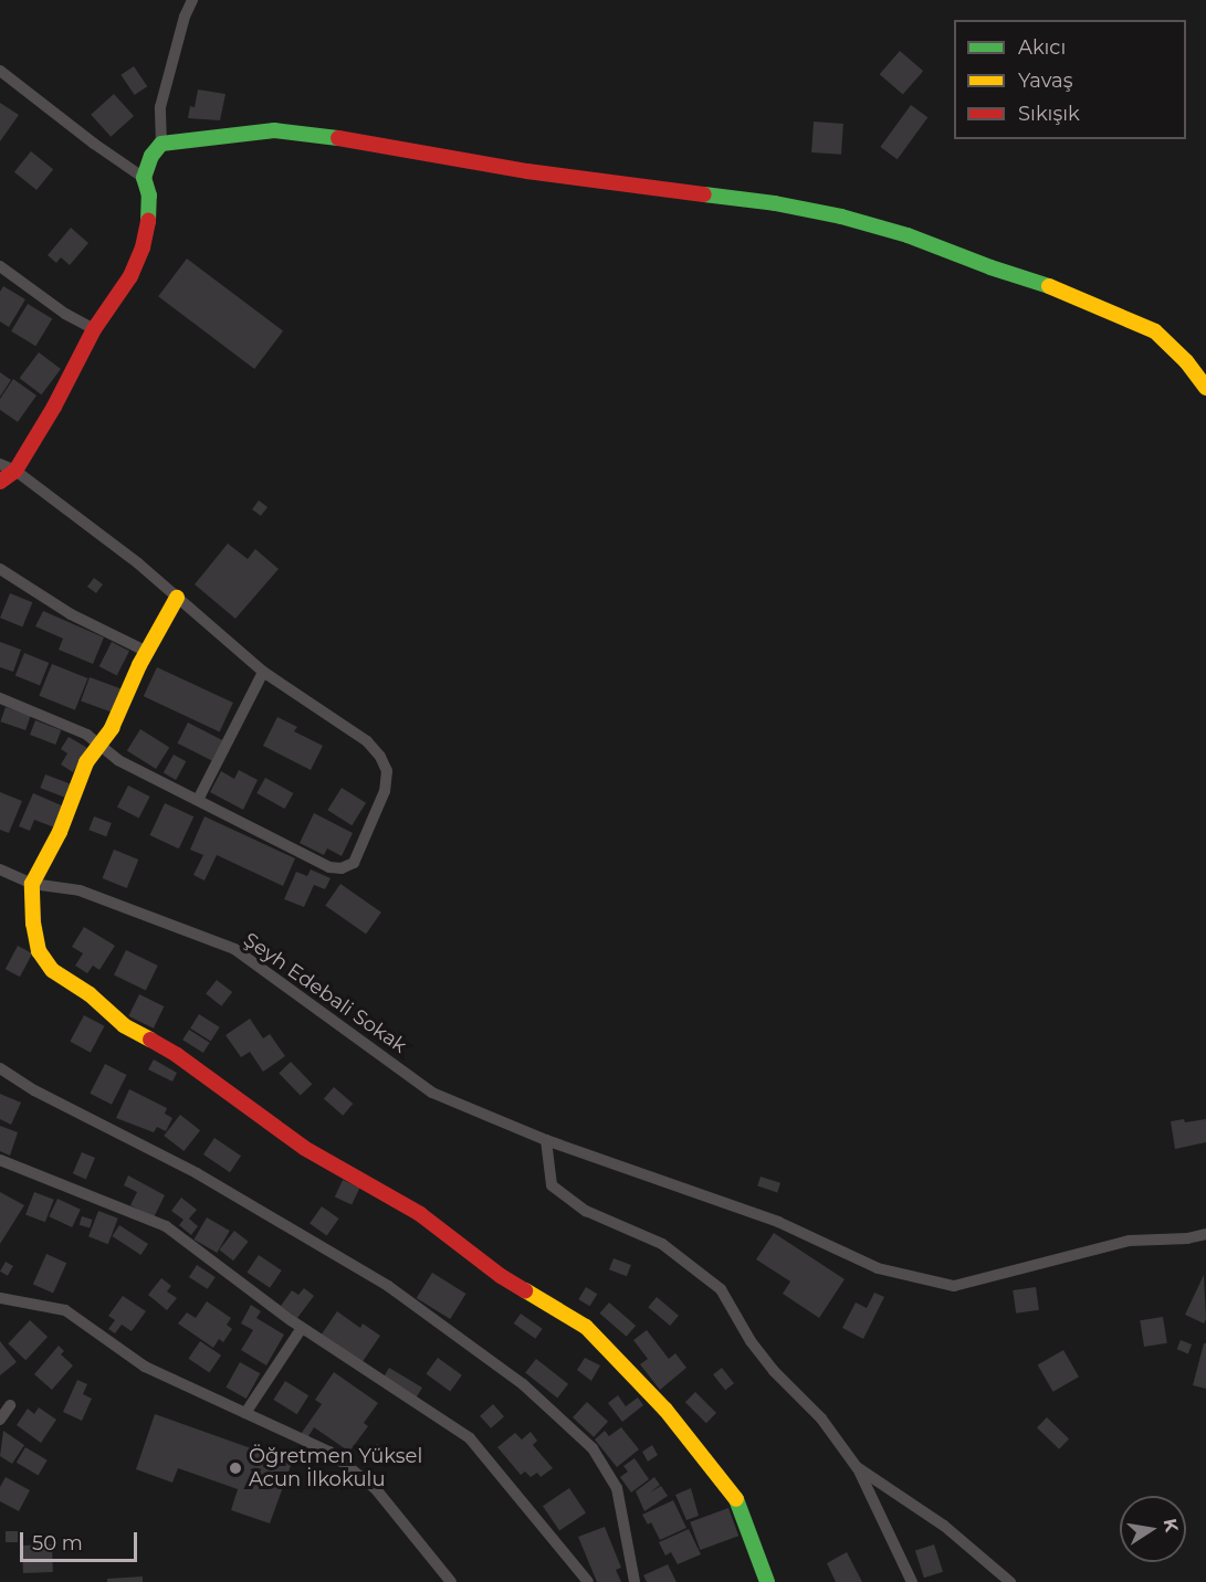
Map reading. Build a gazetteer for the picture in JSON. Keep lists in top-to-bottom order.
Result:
{
  "streets": {
    "street": ["Şeyh Edebali Sokak"]
  },
  "places": ["Öğretmen Yüksel Acun İlkokulu"],
  "legend": ["Akıcı", "Yavaş", "Sıkışık"],
  "scale_bar": "50 m",
  "north": "right"
}
